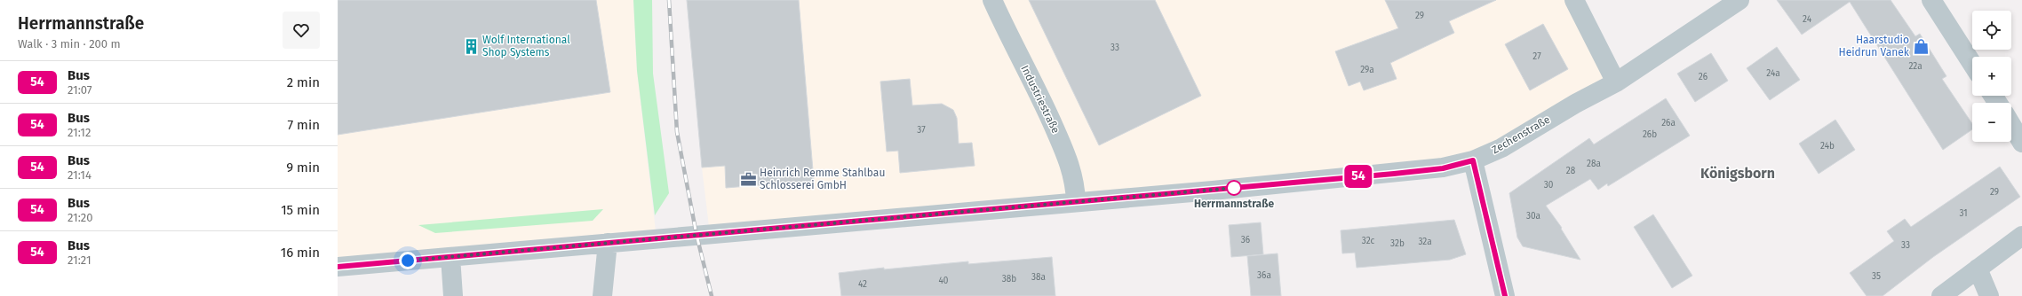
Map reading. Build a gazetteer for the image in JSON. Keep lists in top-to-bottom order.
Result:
{
  "streets": {
    "street": ["Industriestraße", "Zechenstraße"]
  },
  "crossings": [
    ["Industriestraße", "Zechenstraße"]
  ],
  "districts": ["Königsborn"],
  "places": {
    "building": ["Wolf International Shop Systems"],
    "shop": ["Haarstudio Heidrun Vanek"],
    "office": ["Heinrich Remme Stahlbau Schlosserei GmbH"],
    "other": ["Herrmannstraße"]
  },
  "lines": ["bus line 54"],
  "house_numbers": [
    "29",
    "24",
    "33",
    "27",
    "22a",
    "29a",
    "24a",
    "26",
    "26a",
    "37",
    "26b",
    "24b",
    "28a",
    "28",
    "30",
    "29",
    "31",
    "30a",
    "36",
    "32c",
    "32a",
    "32b",
    "33",
    "36a",
    "35",
    "38a",
    "38b",
    "40",
    "42"
  ],
  "page": {
    "heading": ["Herrmannstraße", "Walk · 3 min · 200 m"],
    "on_map": "54",
    "map_buttons": ["+", "−"],
    "list": [
      {
        "mark": "54",
        "name": "Bus",
        "note": "21:07",
        "value": "2 min"
      },
      {
        "mark": "54",
        "name": "Bus",
        "note": "21:12",
        "value": "7 min"
      },
      {
        "mark": "54",
        "name": "Bus",
        "note": "21:14",
        "value": "9 min"
      },
      {
        "mark": "54",
        "name": "Bus",
        "note": "21:20",
        "value": "15 min"
      },
      {
        "mark": "54",
        "name": "Bus",
        "note": "21:21",
        "value": "16 min"
      }
    ]
  }
}
